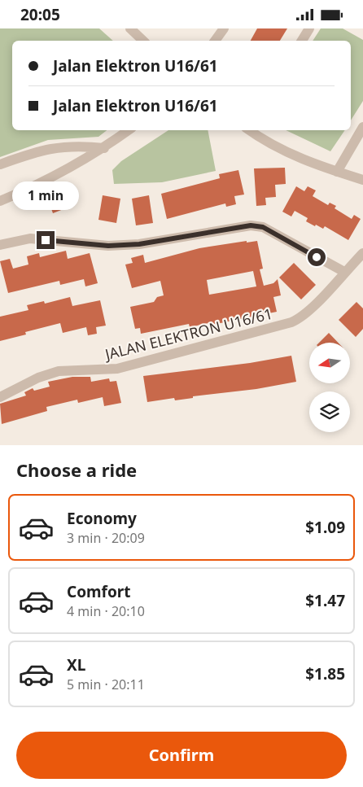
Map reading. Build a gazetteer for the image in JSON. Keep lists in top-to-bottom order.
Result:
{
  "streets": {
    "street": ["JALAN ELEKTRON U16/61"]
  },
  "north": "left",
  "page": {
    "status": "20:05",
    "banner": ["Jalan Elektron U16/61", "Jalan Elektron U16/61"],
    "bubble": "1 min",
    "heading": "Choose a ride",
    "list": [
      {
        "name": "Economy",
        "note": "3 min · 20:09",
        "value": "$1.09"
      },
      {
        "name": "Comfort",
        "note": "4 min · 20:10",
        "value": "$1.47"
      },
      {
        "name": "XL",
        "note": "5 min · 20:11",
        "value": "$1.85"
      }
    ],
    "buttons": "Confirm"
  }
}
